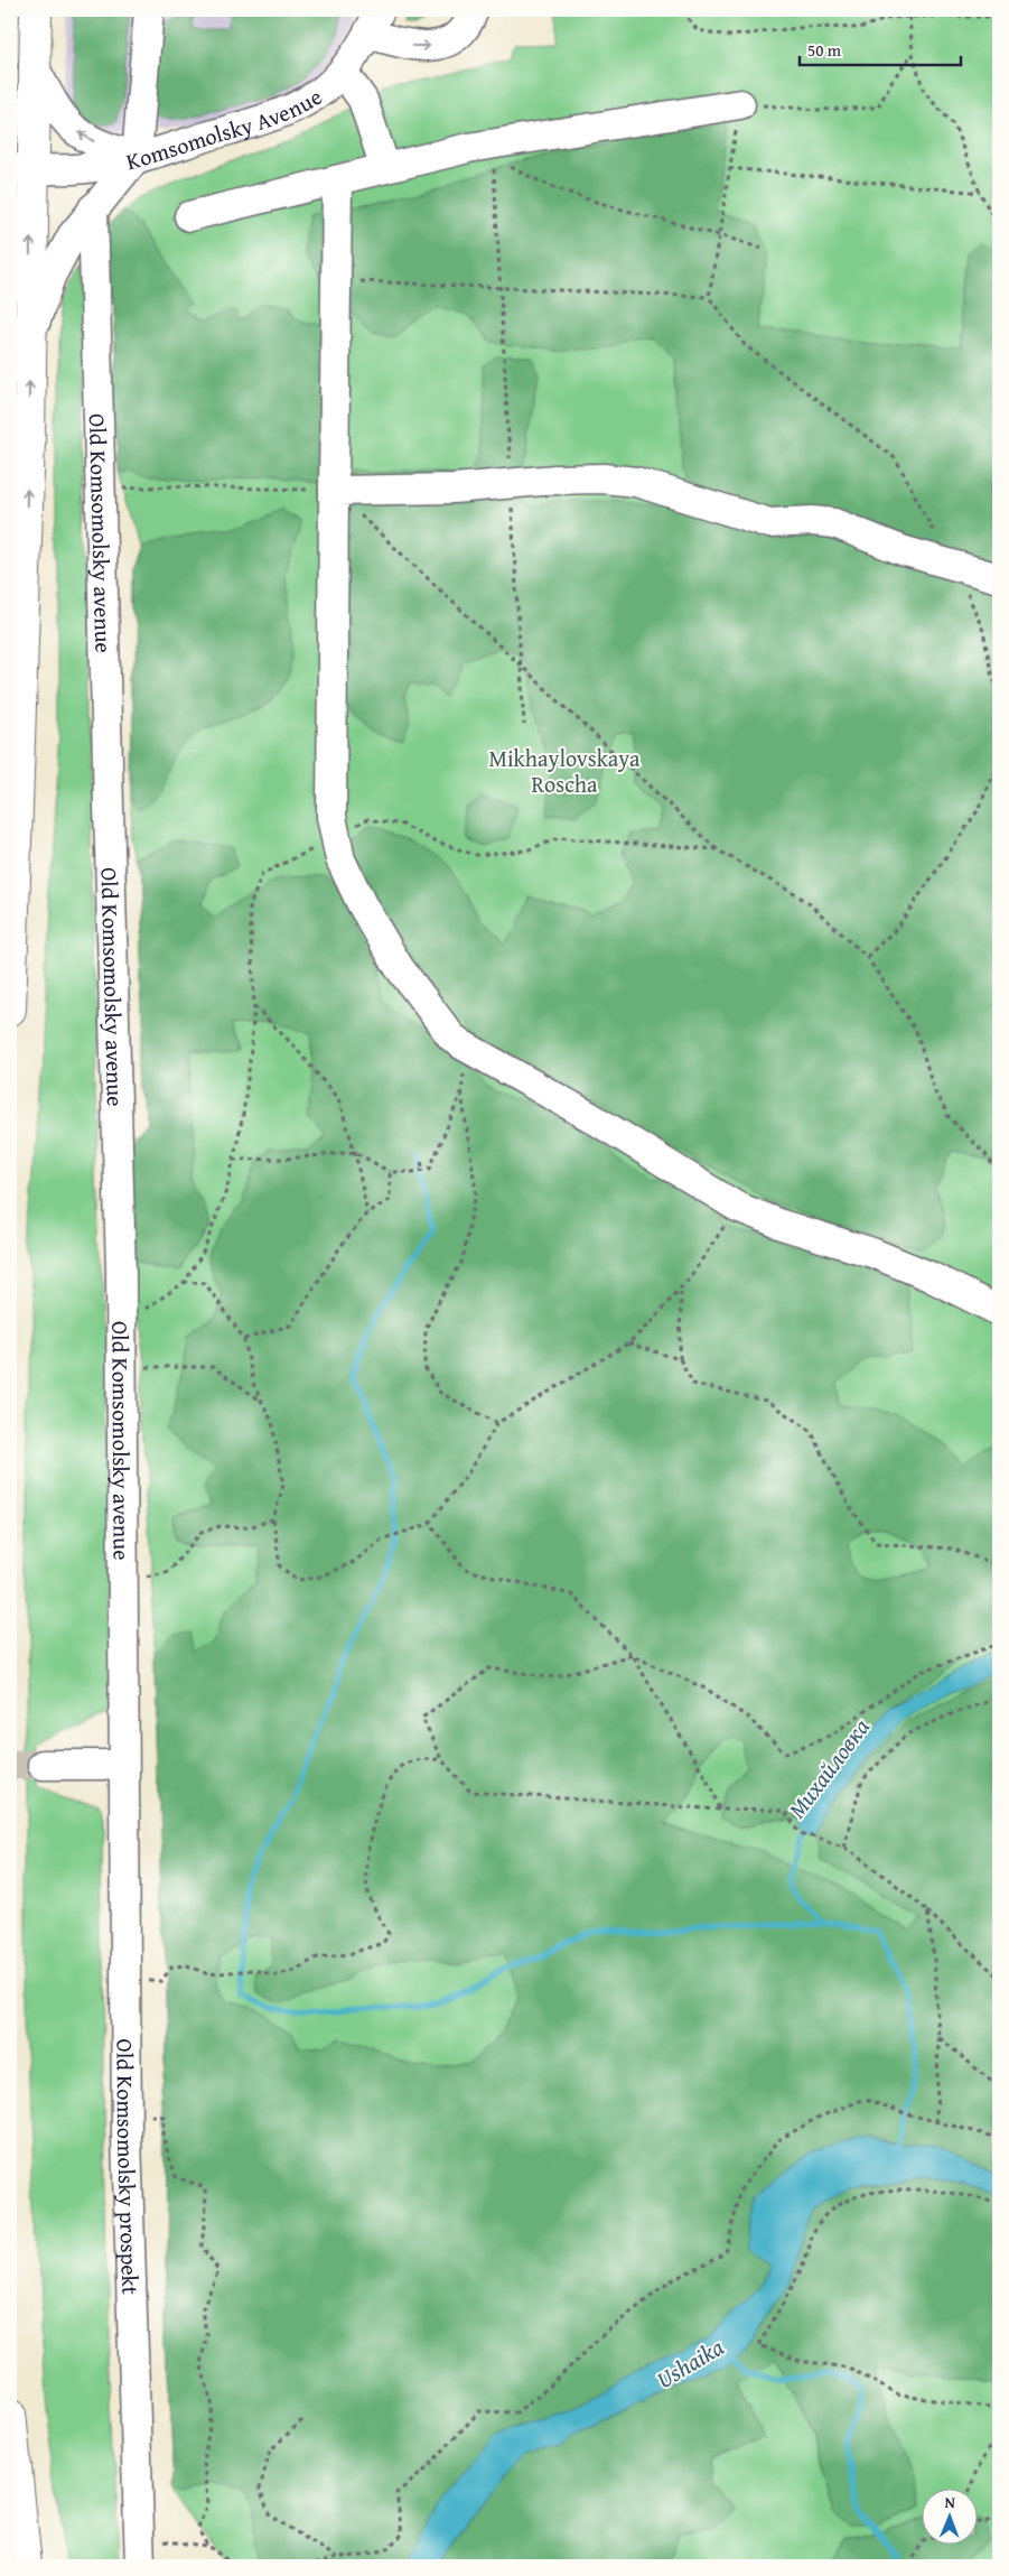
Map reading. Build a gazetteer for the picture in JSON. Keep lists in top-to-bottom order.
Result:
{
  "streets": {
    "main road": ["Komsomolsky Avenue"],
    "street": ["Old Komsomolsky avenue", "Old Komsomolsky prospekt"]
  },
  "crossings": [
    ["Komsomolsky Avenue", "Old Komsomolsky avenue"],
    ["Old Komsomolsky avenue", "Old Komsomolsky prospekt"]
  ],
  "one_way": ["Komsomolsky Avenue"],
  "water": ["Михайловка", "Ushaika"],
  "parks": ["Mikhaylovskaya Roscha"],
  "scale_bar": "50 m",
  "north": "top"
}
